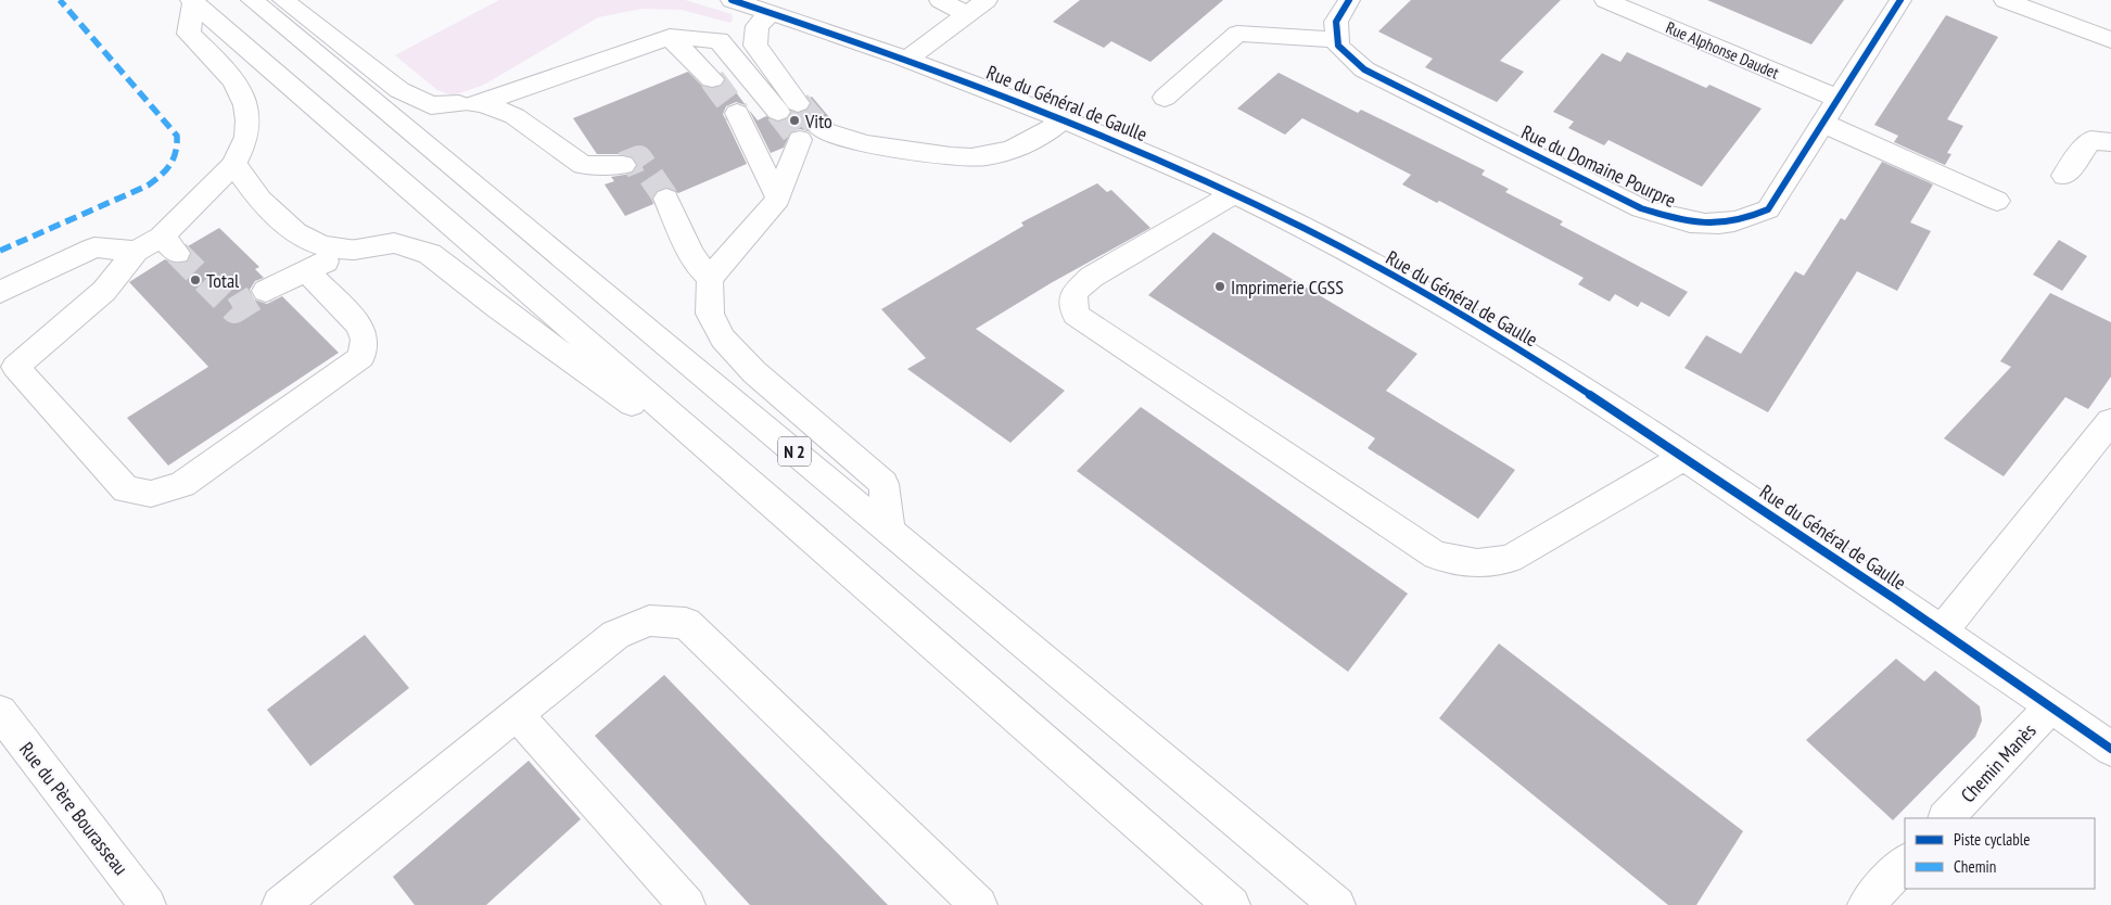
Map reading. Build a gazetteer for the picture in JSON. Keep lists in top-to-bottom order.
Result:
{
  "streets": {
    "main road": [
      "Rue Alphonse Daudet",
      "Rue du Général de Gaulle",
      "Rue du Domaine Pourpre",
      "N 2",
      "Chemin Manès",
      "Rue du Père Bourasseau"
    ]
  },
  "crossings": [
    ["Rue Alphonse Daudet", "Rue du Domaine Pourpre"],
    ["Rue du Général de Gaulle", "Chemin Manès"]
  ],
  "places": ["Vito", "Total", "Imprimerie CGSS"],
  "legend": ["Piste cyclable", "Chemin"]
}
